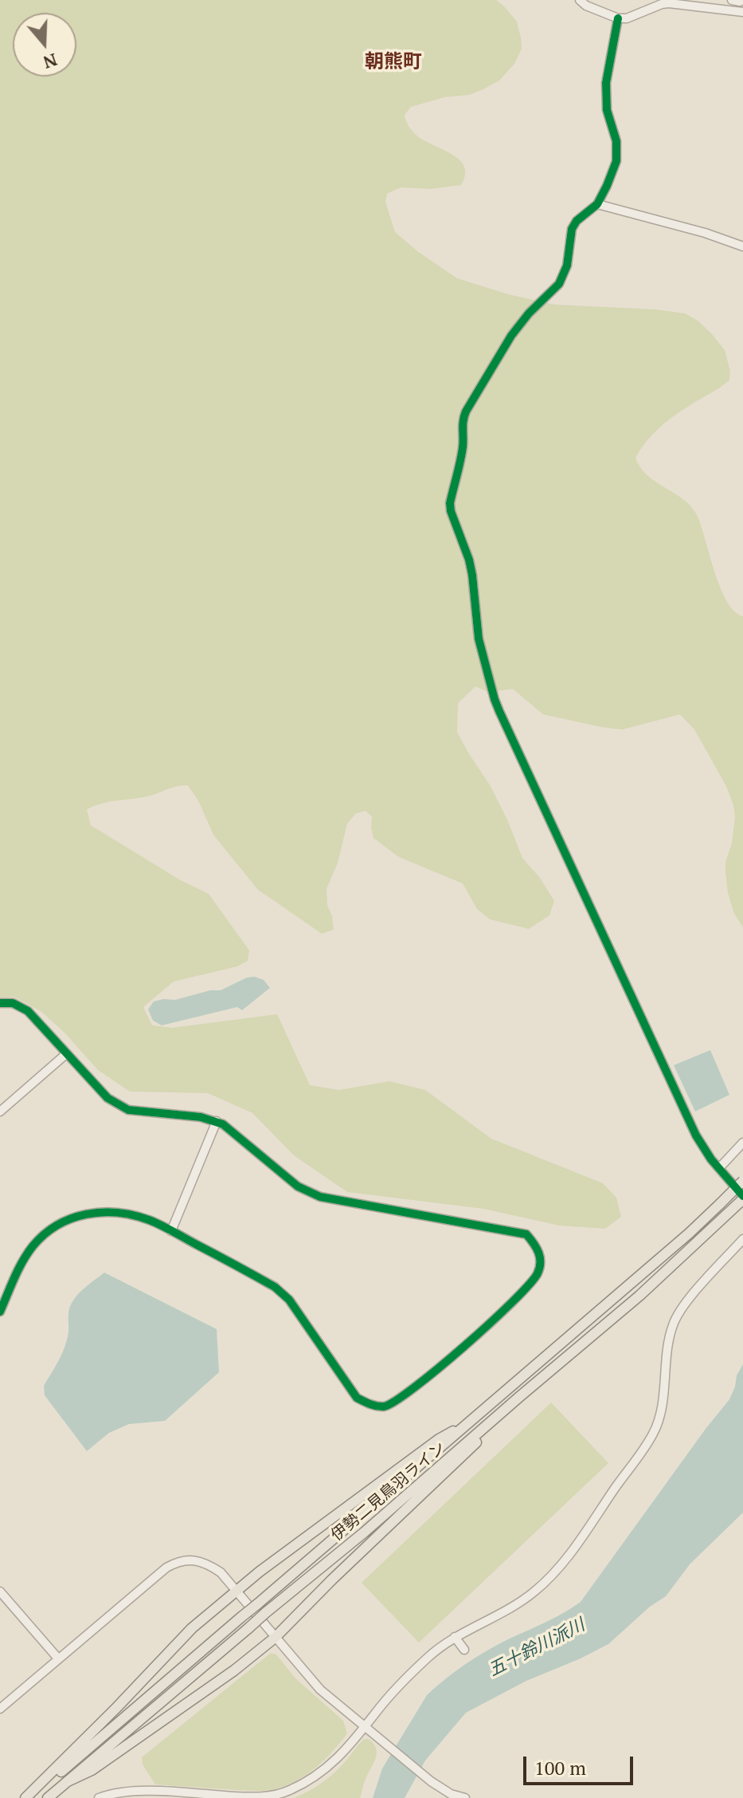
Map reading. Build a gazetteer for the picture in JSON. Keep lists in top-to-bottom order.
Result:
{
  "streets": {
    "main road": ["伊勢二見鳥羽ライン"]
  },
  "districts": ["朝熊町"],
  "water": ["五十鈴川派川"],
  "scale_bar": "100 m",
  "north": "bottom"
}
